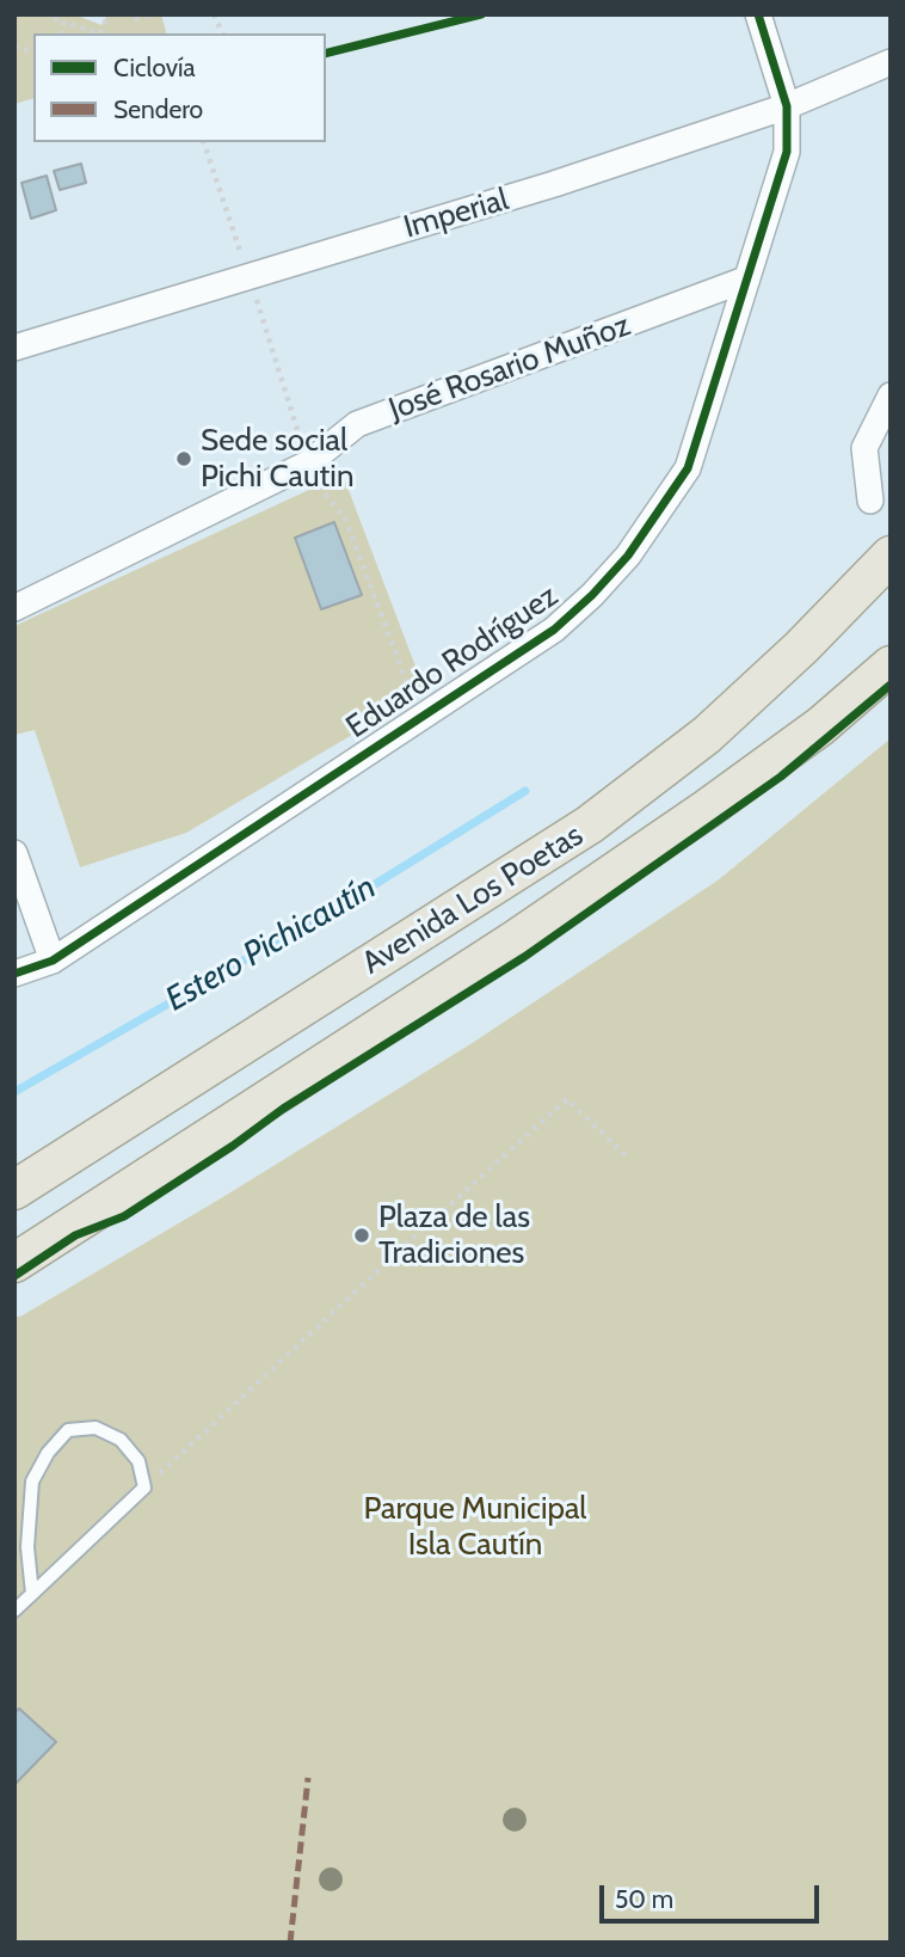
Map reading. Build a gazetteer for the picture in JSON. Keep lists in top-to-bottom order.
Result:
{
  "streets": {
    "main road": ["Avenida Los Poetas"],
    "street": ["Imperial", "José Rosario Muñoz", "Eduardo Rodríguez"]
  },
  "crossings": [
    ["Imperial", "Eduardo Rodríguez"],
    ["José Rosario Muñoz", "Eduardo Rodríguez"]
  ],
  "water": ["Estero Pichicautín"],
  "parks": ["Parque Municipal Isla Cautín"],
  "places": ["Sede social Pichi Cautin", "Plaza de las Tradiciones"],
  "legend": ["Ciclovía", "Sendero"],
  "scale_bar": "50 m"
}
